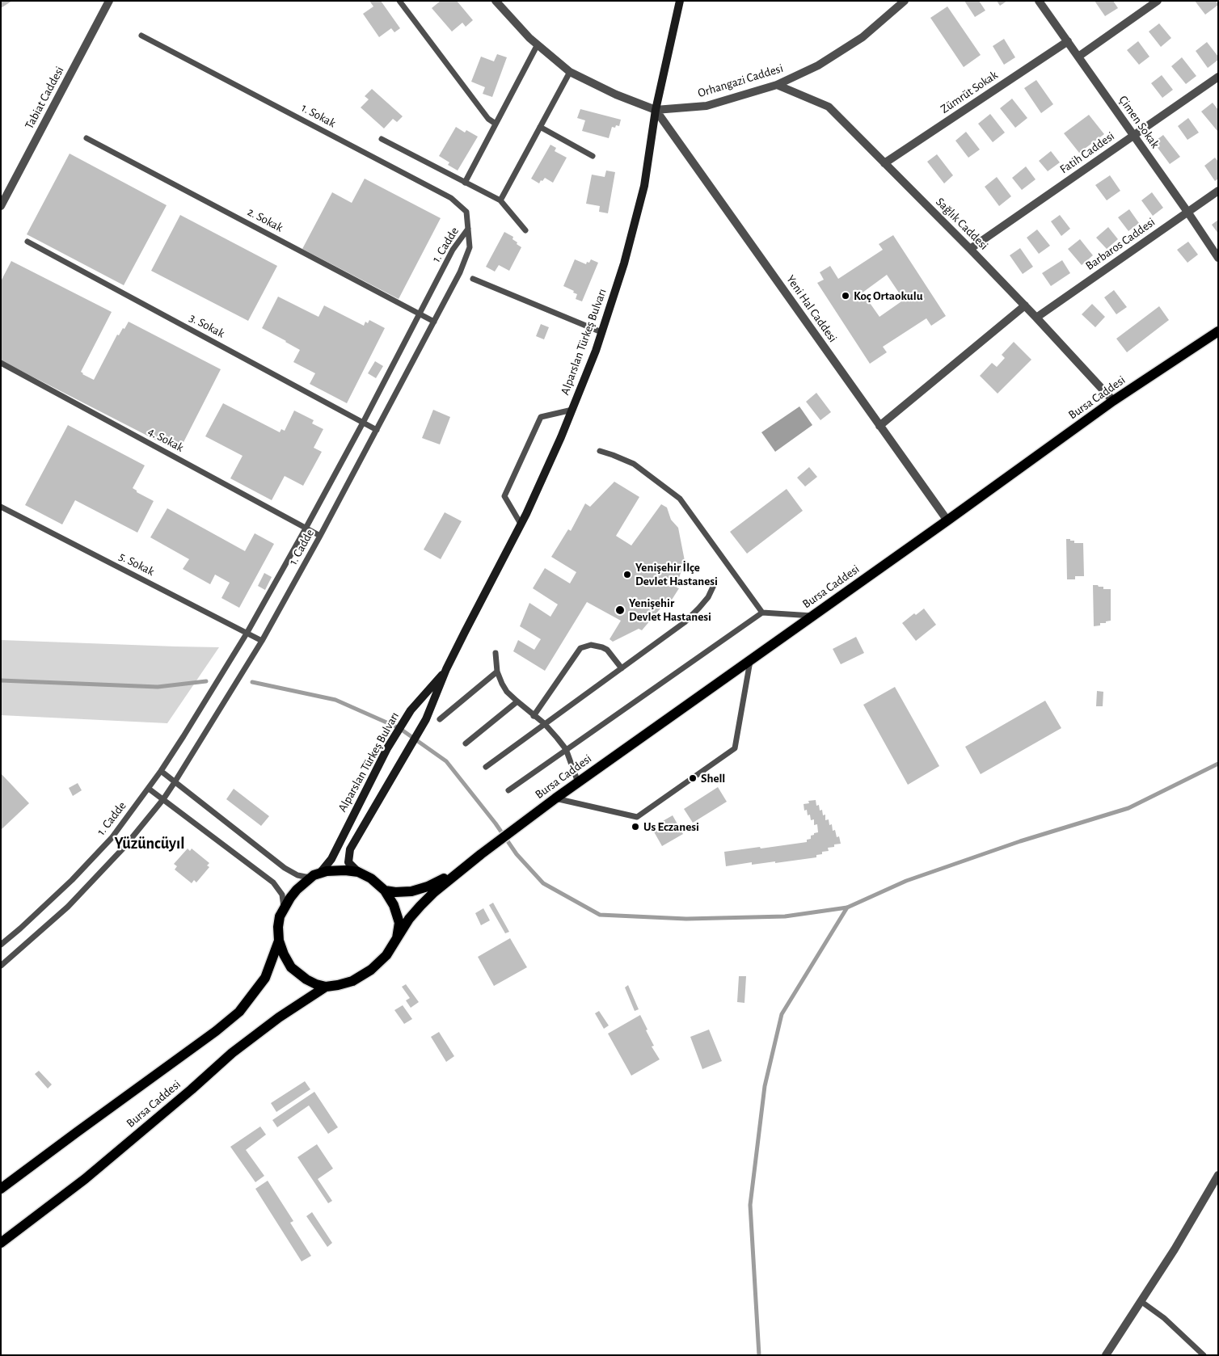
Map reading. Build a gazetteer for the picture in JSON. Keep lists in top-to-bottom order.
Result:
{
  "streets": {
    "main road": ["Alparslan Türkeş Bulvarı", "Bursa Caddesi"],
    "street": [
      "Orhangazi Caddesi",
      "Zümrüt Sokak",
      "Tabiat Caddesi",
      "Çimen Sokak",
      "Fatih Caddesi",
      "Sağlık Caddesi",
      "Barbaros Caddesi",
      "Yeni Hal Caddesi"
    ],
    "lane": [
      "1. Sokak",
      "2. Sokak",
      "1. Cadde",
      "3. Sokak",
      "4. Sokak",
      "5. Sokak"
    ]
  },
  "crossings": [
    ["Orhangazi Caddesi", "Sağlık Caddesi"],
    ["Orhangazi Caddesi", "Yeni Hal Caddesi"],
    ["Orhangazi Caddesi", "Alparslan Türkeş Bulvarı"],
    ["Zümrüt Sokak", "Çimen Sokak"],
    ["Zümrüt Sokak", "Sağlık Caddesi"],
    ["1. Sokak", "1. Cadde"],
    ["Çimen Sokak", "Fatih Caddesi"],
    ["Çimen Sokak", "Barbaros Caddesi"],
    ["Fatih Caddesi", "Sağlık Caddesi"],
    ["2. Sokak", "1. Cadde"],
    ["Sağlık Caddesi", "Barbaros Caddesi"],
    ["Sağlık Caddesi", "Bursa Caddesi"],
    ["1. Cadde", "3. Sokak"],
    ["1. Cadde", "4. Sokak"],
    ["1. Cadde", "5. Sokak"],
    ["Yeni Hal Caddesi", "Alparslan Türkeş Bulvarı"],
    ["Yeni Hal Caddesi", "Bursa Caddesi"],
    ["Alparslan Türkeş Bulvarı", "Bursa Caddesi"]
  ],
  "districts": ["Yüzüncüyıl"],
  "places": [
    "Koç Ortaokulu",
    "Yenişehir İlçe Devlet Hastanesi",
    "Yenişehir Devlet Hastanesi",
    "Shell",
    "Us Eczanesi"
  ]
}
